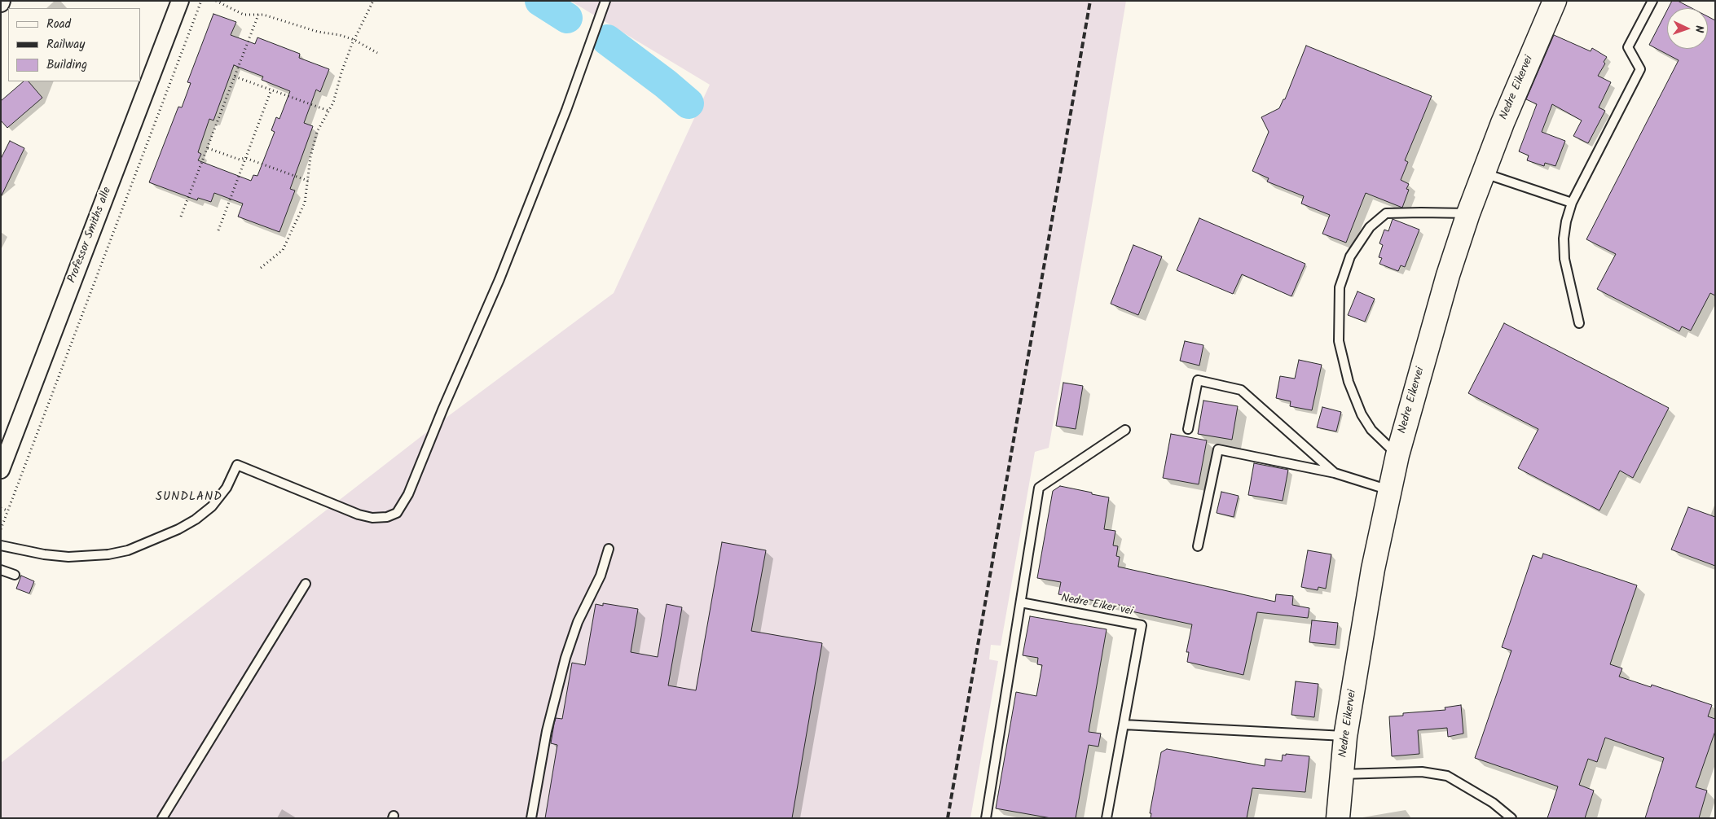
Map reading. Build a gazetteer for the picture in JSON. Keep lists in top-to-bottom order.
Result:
{
  "streets": {
    "main road": ["Nedre Eikervei"],
    "street": ["Professor Smiths alle"],
    "lane": ["Nedre Eiker vei"]
  },
  "districts": ["SUNDLAND"],
  "legend": ["Road", "Railway", "Building"],
  "north": "right"
}
